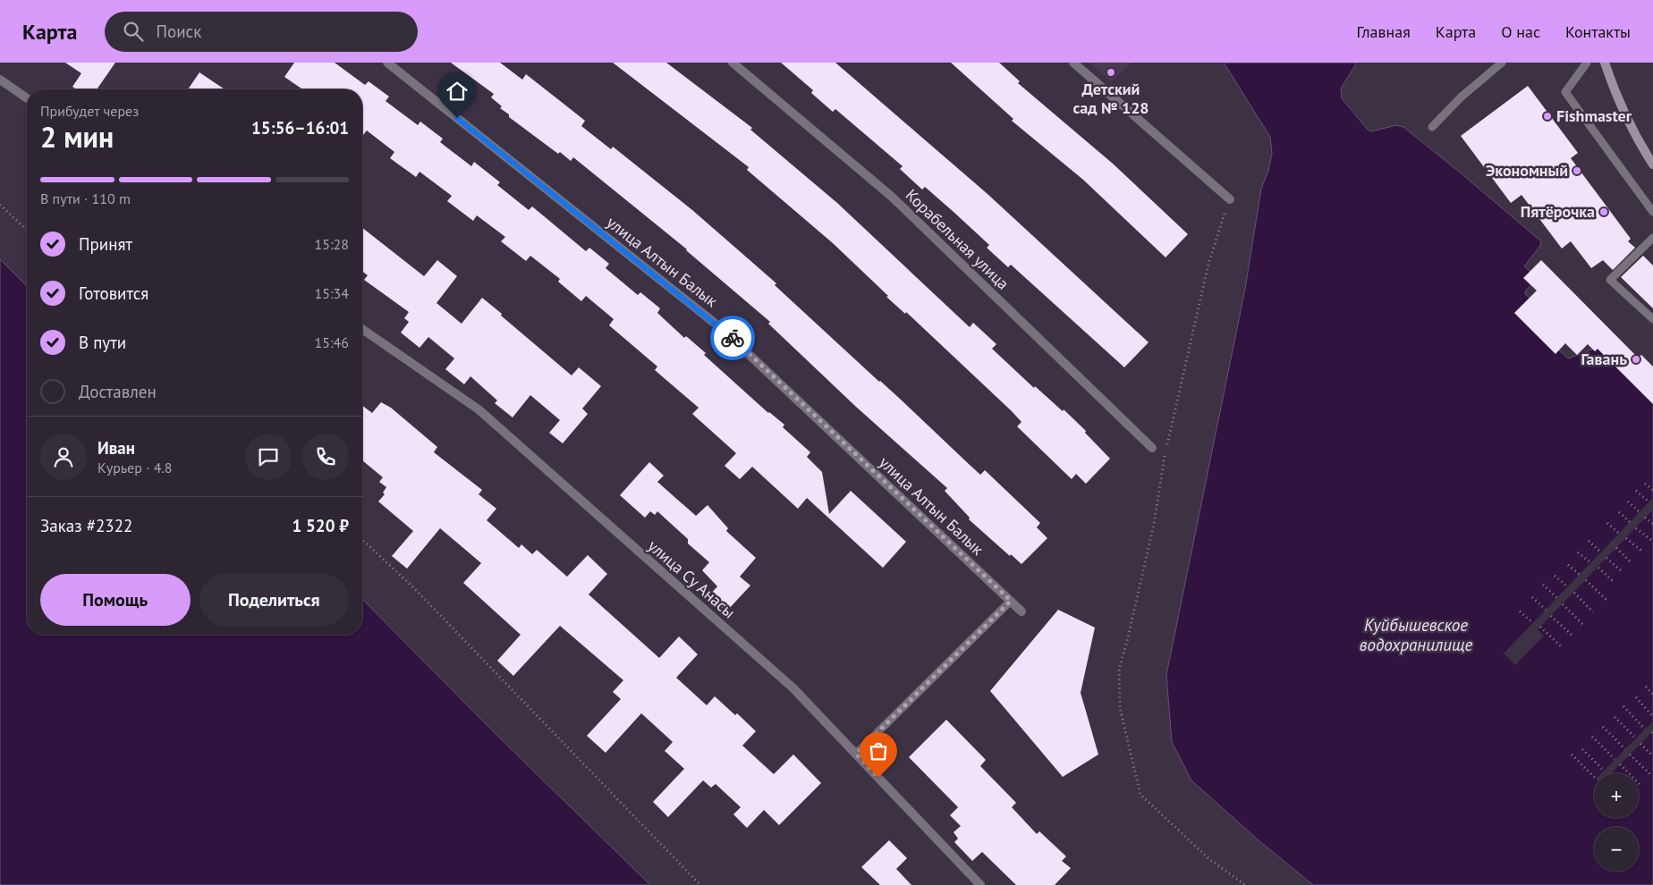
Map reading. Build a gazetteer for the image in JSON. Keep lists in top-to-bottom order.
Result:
{
  "streets": {
    "street": ["Корабельная улица", "улица Алтын Балык", "улица Су Анасы"]
  },
  "water": ["Куйбышевское водохранилище"],
  "places": [
    "Детский сад № 128",
    "Fishmaster",
    "Экономный",
    "Пятёрочка",
    "Гавань"
  ],
  "page": {
    "header": "Карта",
    "search": "Поиск",
    "nav": [
      "Главная",
      "Карта",
      "О нас",
      "Контакты"
    ],
    "heading": ["2 мин", "Прибудет через", "15:56–16:01"],
    "panel": [
      "Иван",
      "Курьер · 4.8",
      "Заказ #2322",
      "1 520 ₽"
    ],
    "bar": "В пути · 110 m",
    "list": [
      ["Принят", "15:28"],
      ["Готовится", "15:34"],
      ["В пути", "15:46"],
      "Доставлен"
    ],
    "buttons": ["Помощь", "Поделиться"],
    "map_buttons": ["+", "−"]
  }
}
